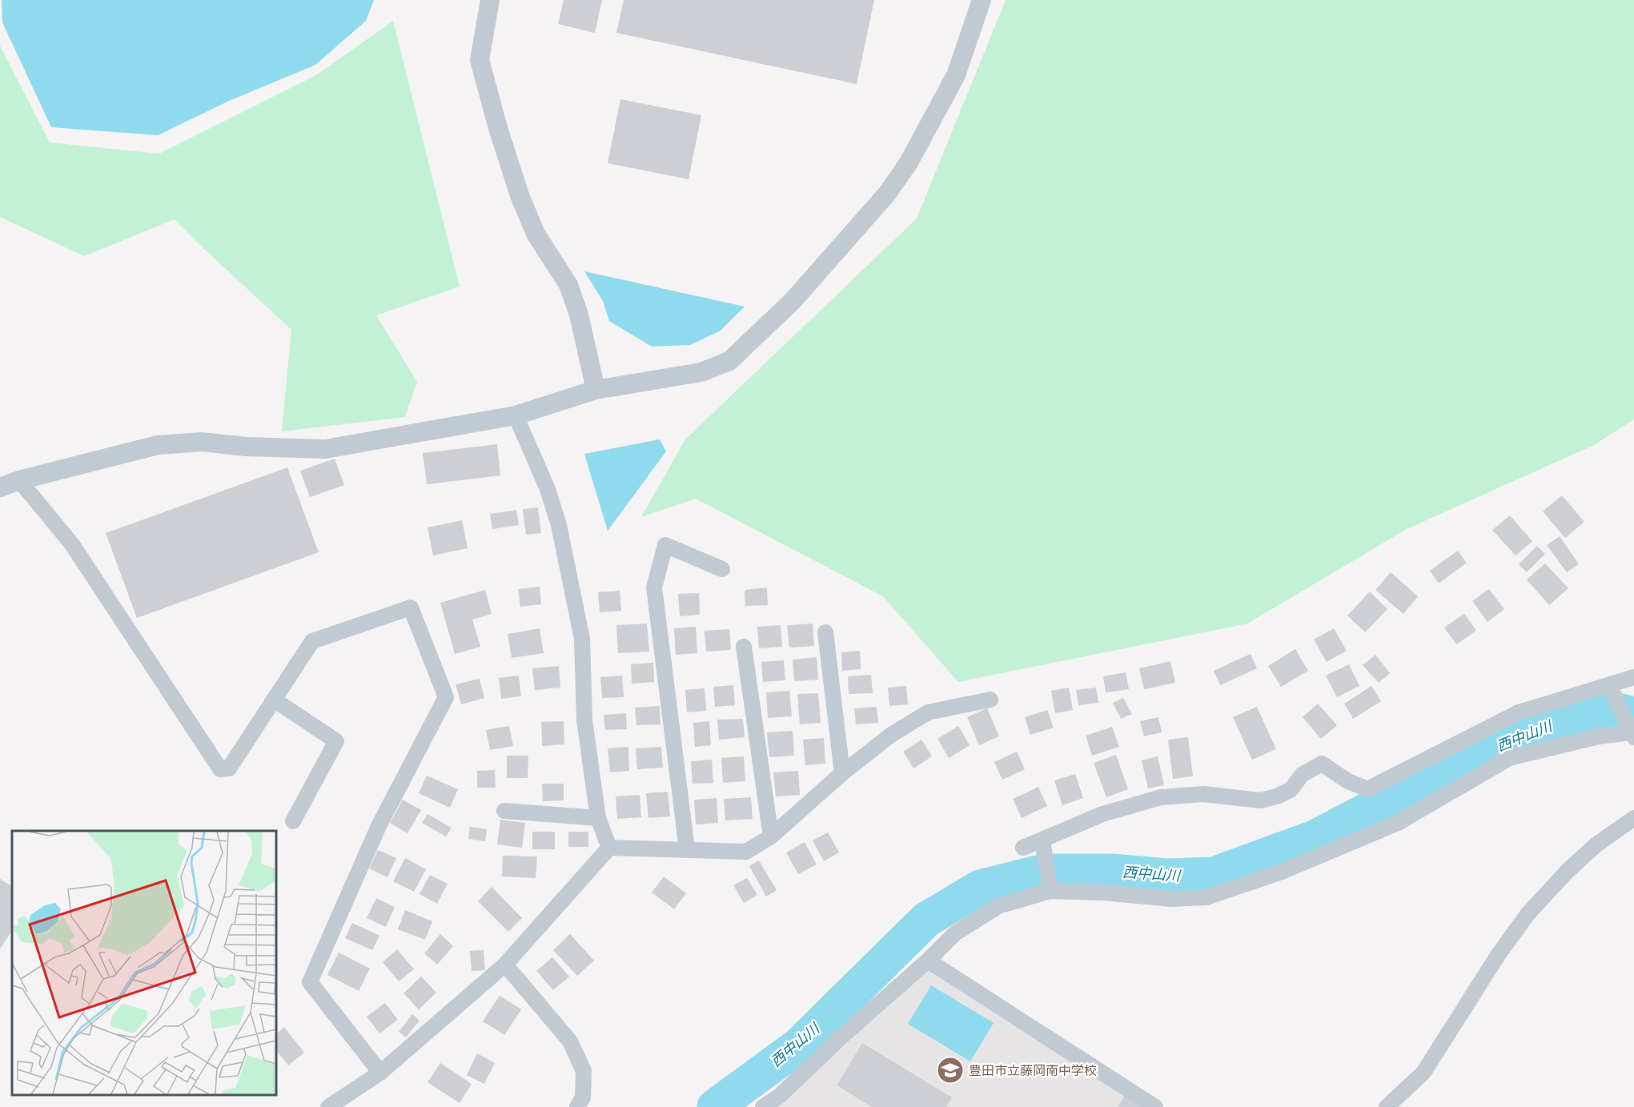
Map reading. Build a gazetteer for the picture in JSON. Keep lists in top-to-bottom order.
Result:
{
  "water": ["西中山川"],
  "places": {
    "school or university": ["豊田市立藤岡南中学校"]
  }
}
